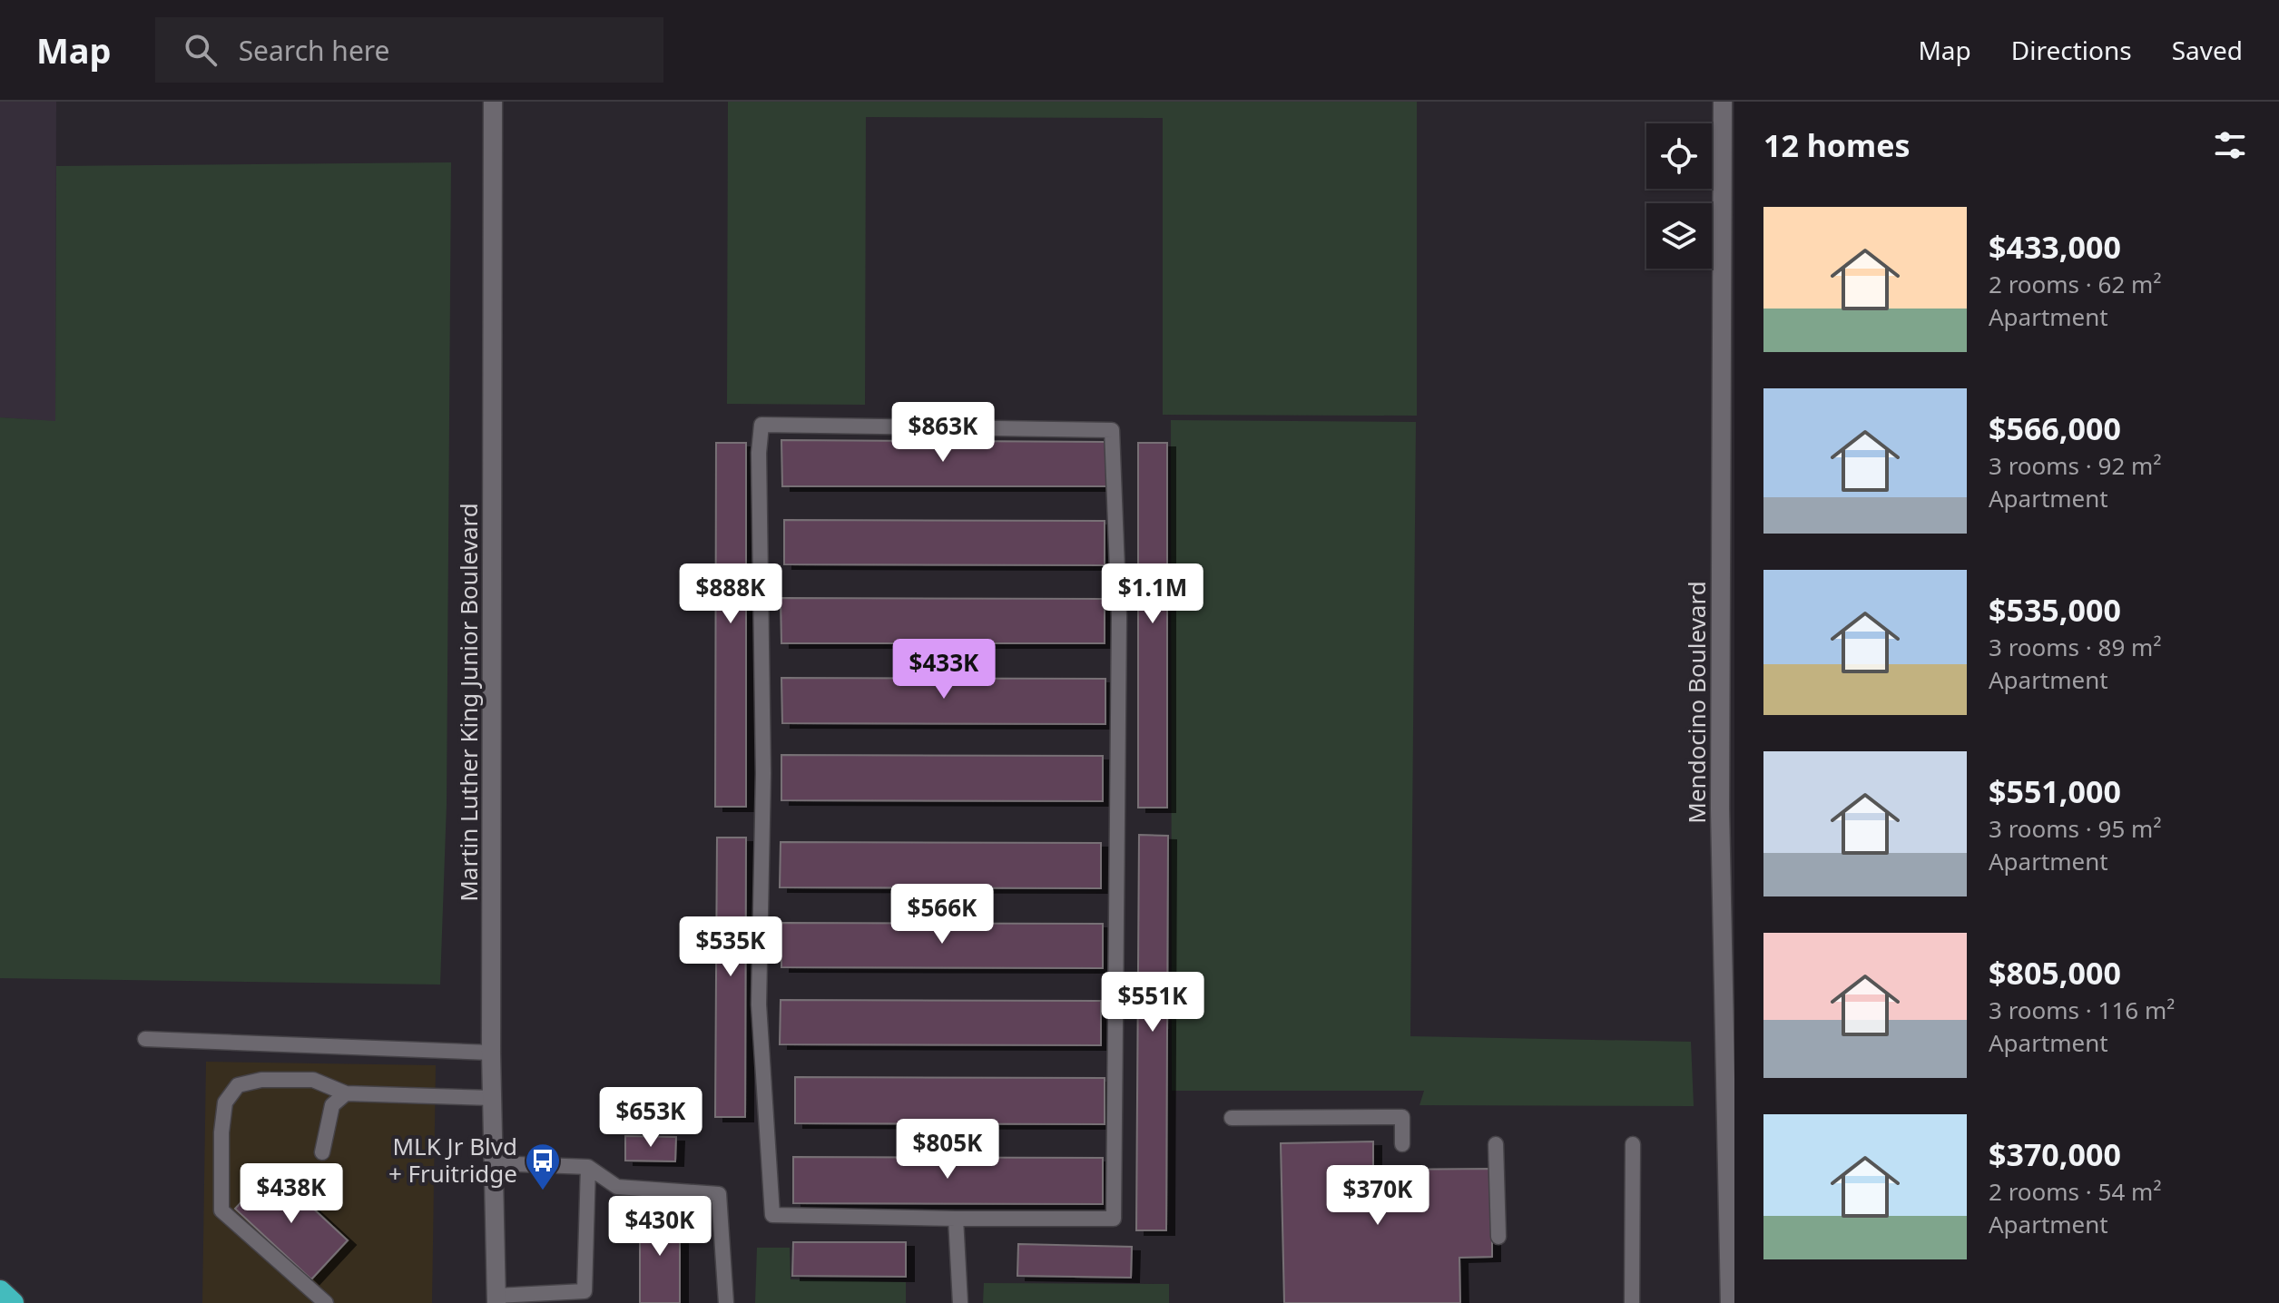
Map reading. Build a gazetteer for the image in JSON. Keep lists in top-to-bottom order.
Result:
{
  "streets": {
    "street": ["Martin Luther King Junior Boulevard", "Mendocino Boulevard"]
  },
  "places": {
    "bus stop": ["MLK Jr Blvd + Fruitridge"]
  },
  "page": {
    "header": "Map",
    "search": "Search here",
    "nav": ["Map", "Directions", "Saved"],
    "heading": "12 homes",
    "list": [
      {
        "name": "$433,000",
        "note": "2 rooms · 62 m² · Apartment"
      },
      {
        "name": "$566,000",
        "note": "3 rooms · 92 m² · Apartment"
      },
      {
        "name": "$535,000",
        "note": "3 rooms · 89 m² · Apartment"
      },
      {
        "name": "$551,000",
        "note": "3 rooms · 95 m² · Apartment"
      },
      {
        "name": "$805,000",
        "note": "3 rooms · 116 m² · Apartment"
      },
      {
        "name": "$370,000",
        "note": "2 rooms · 54 m² · Apartment"
      }
    ],
    "price": [
      "$863K",
      "$888K",
      "$1.1M",
      "$433K",
      "$566K",
      "$535K",
      "$551K",
      "$653K",
      "$805K",
      "$438K",
      "$370K",
      "$430K"
    ]
  }
}
